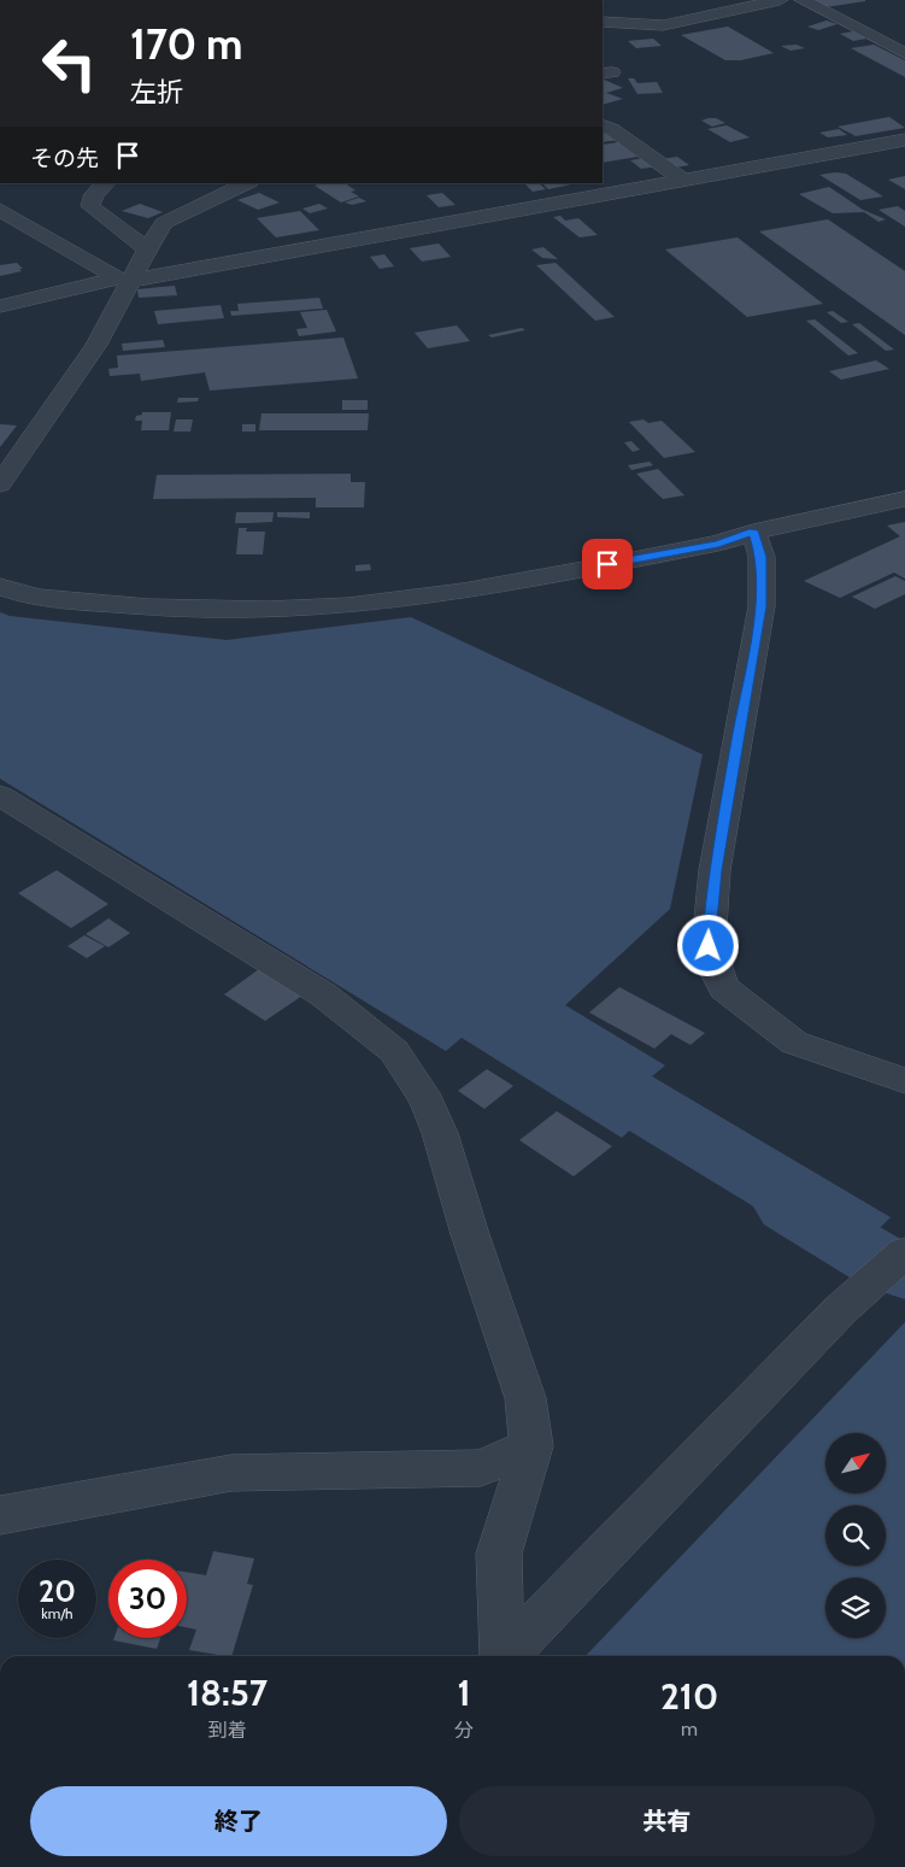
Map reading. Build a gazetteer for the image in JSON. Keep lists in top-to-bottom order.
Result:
{
  "north": "top right",
  "page": {
    "turn": ["170 m", "左折"],
    "then": "その先",
    "speed": "20 km/h",
    "limit": "30",
    "eta": [
      "18:57",
      "到着",
      "1",
      "分",
      "210",
      "m"
    ],
    "buttons": ["終了", "共有"]
  }
}
